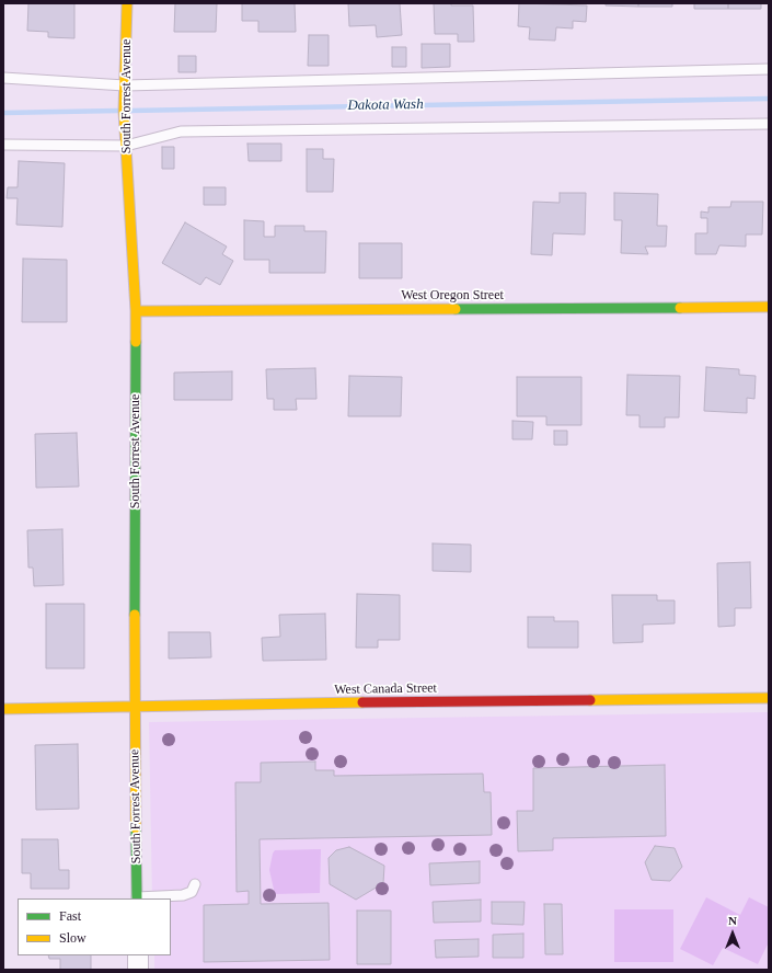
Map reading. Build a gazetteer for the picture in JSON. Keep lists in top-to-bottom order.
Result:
{
  "streets": {
    "street": ["South Forrest Avenue", "West Oregon Street", "West Canada Street"]
  },
  "crossings": [
    ["South Forrest Avenue", "West Oregon Street"],
    ["South Forrest Avenue", "West Canada Street"]
  ],
  "water": ["Dakota Wash"],
  "legend": ["Fast", "Slow"],
  "north": "top"
}
